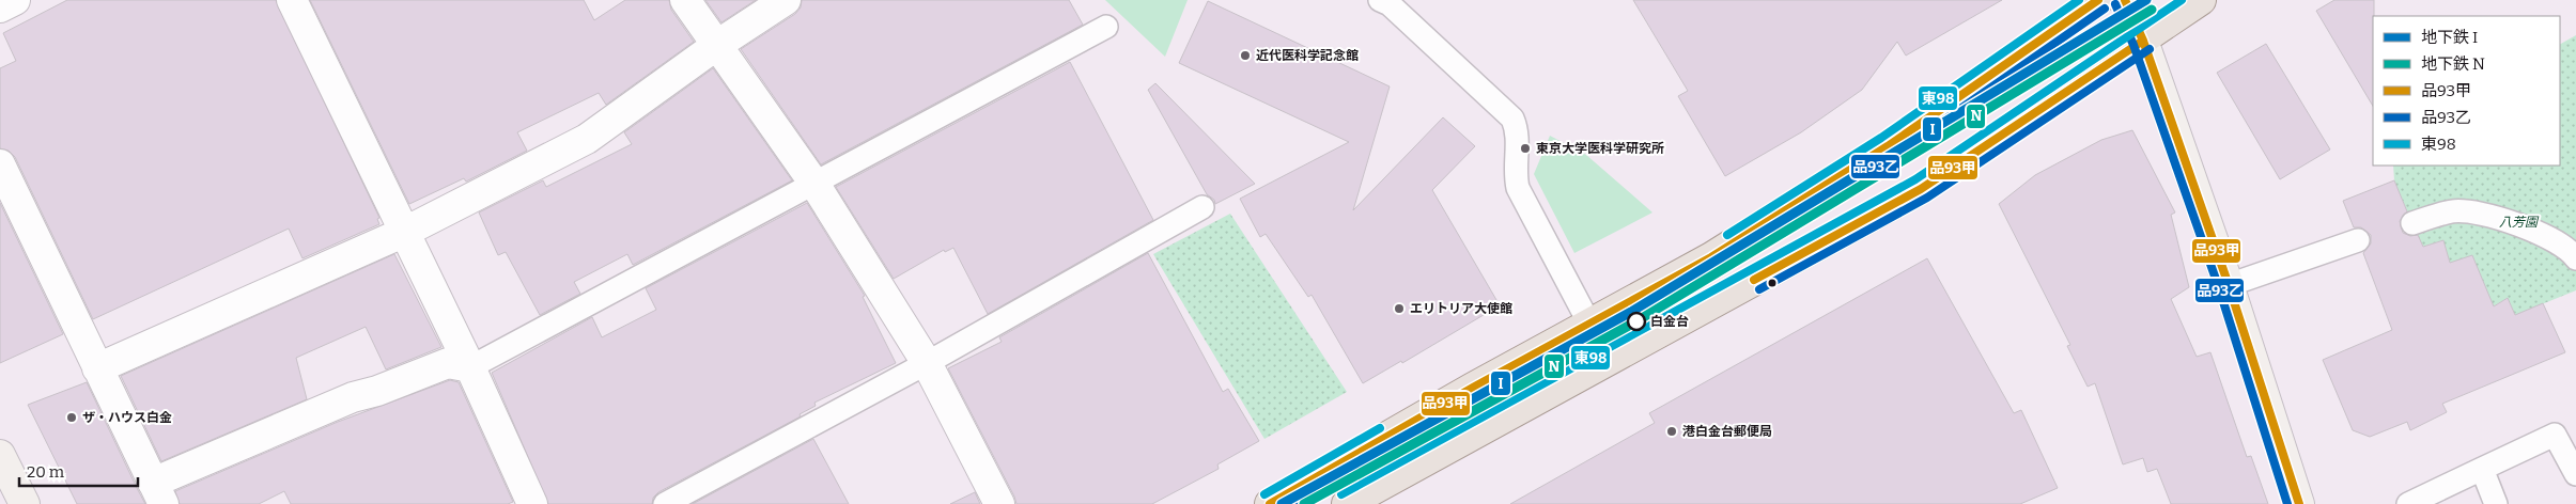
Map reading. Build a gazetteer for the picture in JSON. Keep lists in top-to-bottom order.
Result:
{
  "parks": ["八芳園"],
  "places": [
    "近代医科学記念館",
    "東京大学医科学研究所",
    "エリトリア大使館",
    "白金台",
    "ザ・ハウス白金",
    "港白金台郵便局"
  ],
  "lines": [
    "metro line I",
    "transit line 品93甲",
    "transit line 東98",
    "transit line 品93乙",
    "metro line N"
  ],
  "legend": [
    "地下鉄 I",
    "地下鉄 N",
    "品93甲",
    "品93乙",
    "東98"
  ],
  "scale_bar": "20 m"
}
